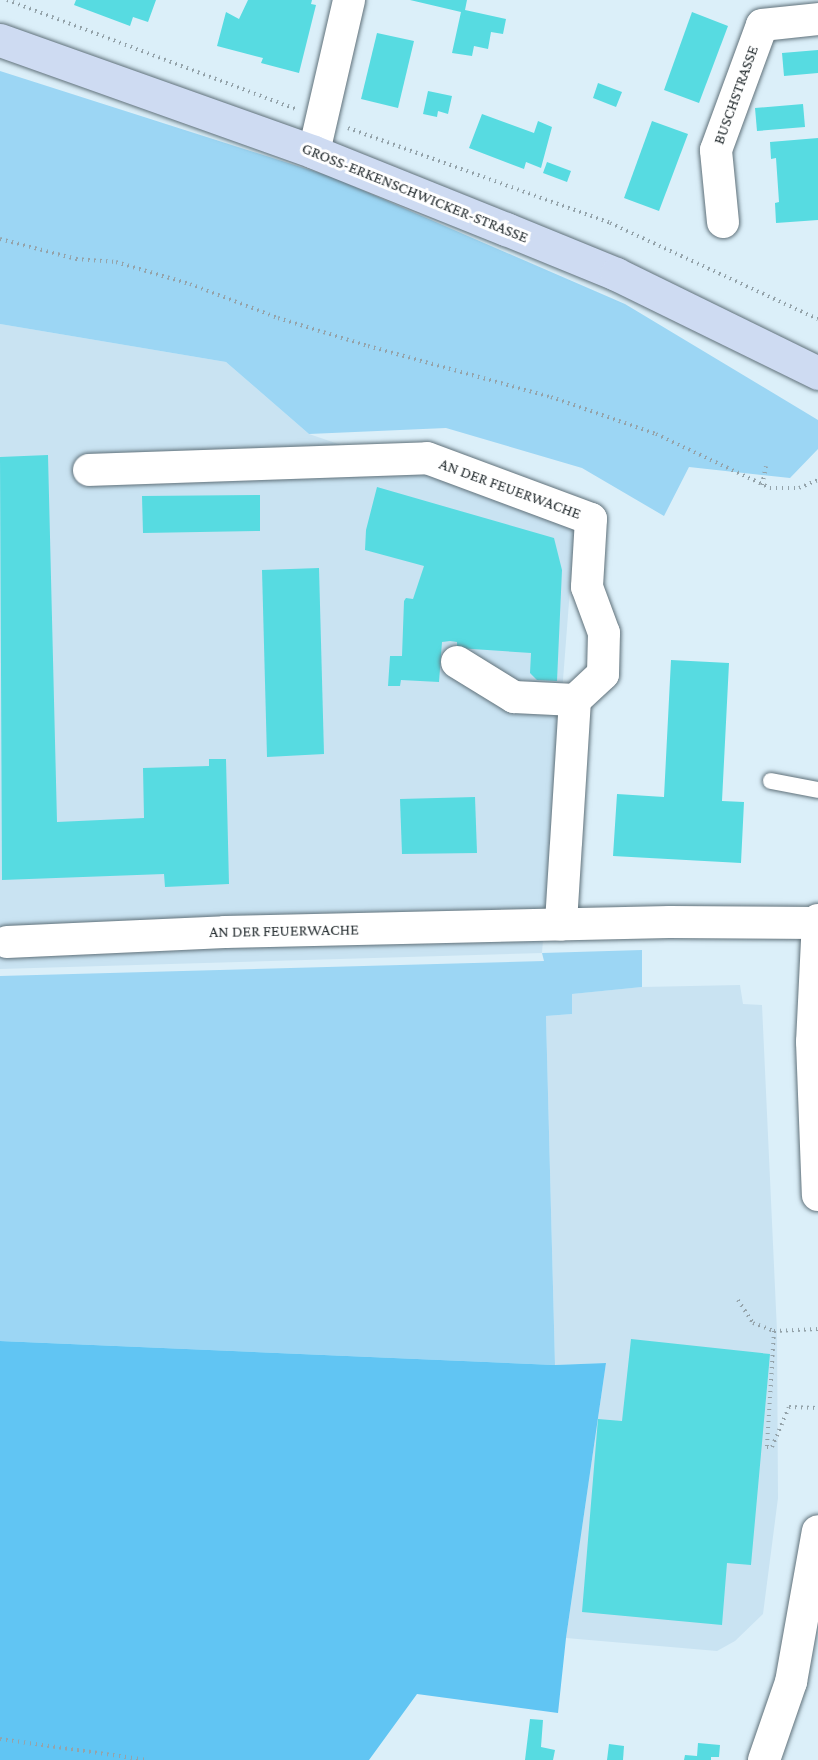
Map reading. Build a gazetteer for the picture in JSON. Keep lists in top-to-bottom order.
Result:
{
  "streets": {
    "main road": ["GROSS-ERKENSCHWICKER-STRASSE"],
    "street": ["BUSCHSTRASSE", "AN DER FEUERWACHE"]
  }
}
